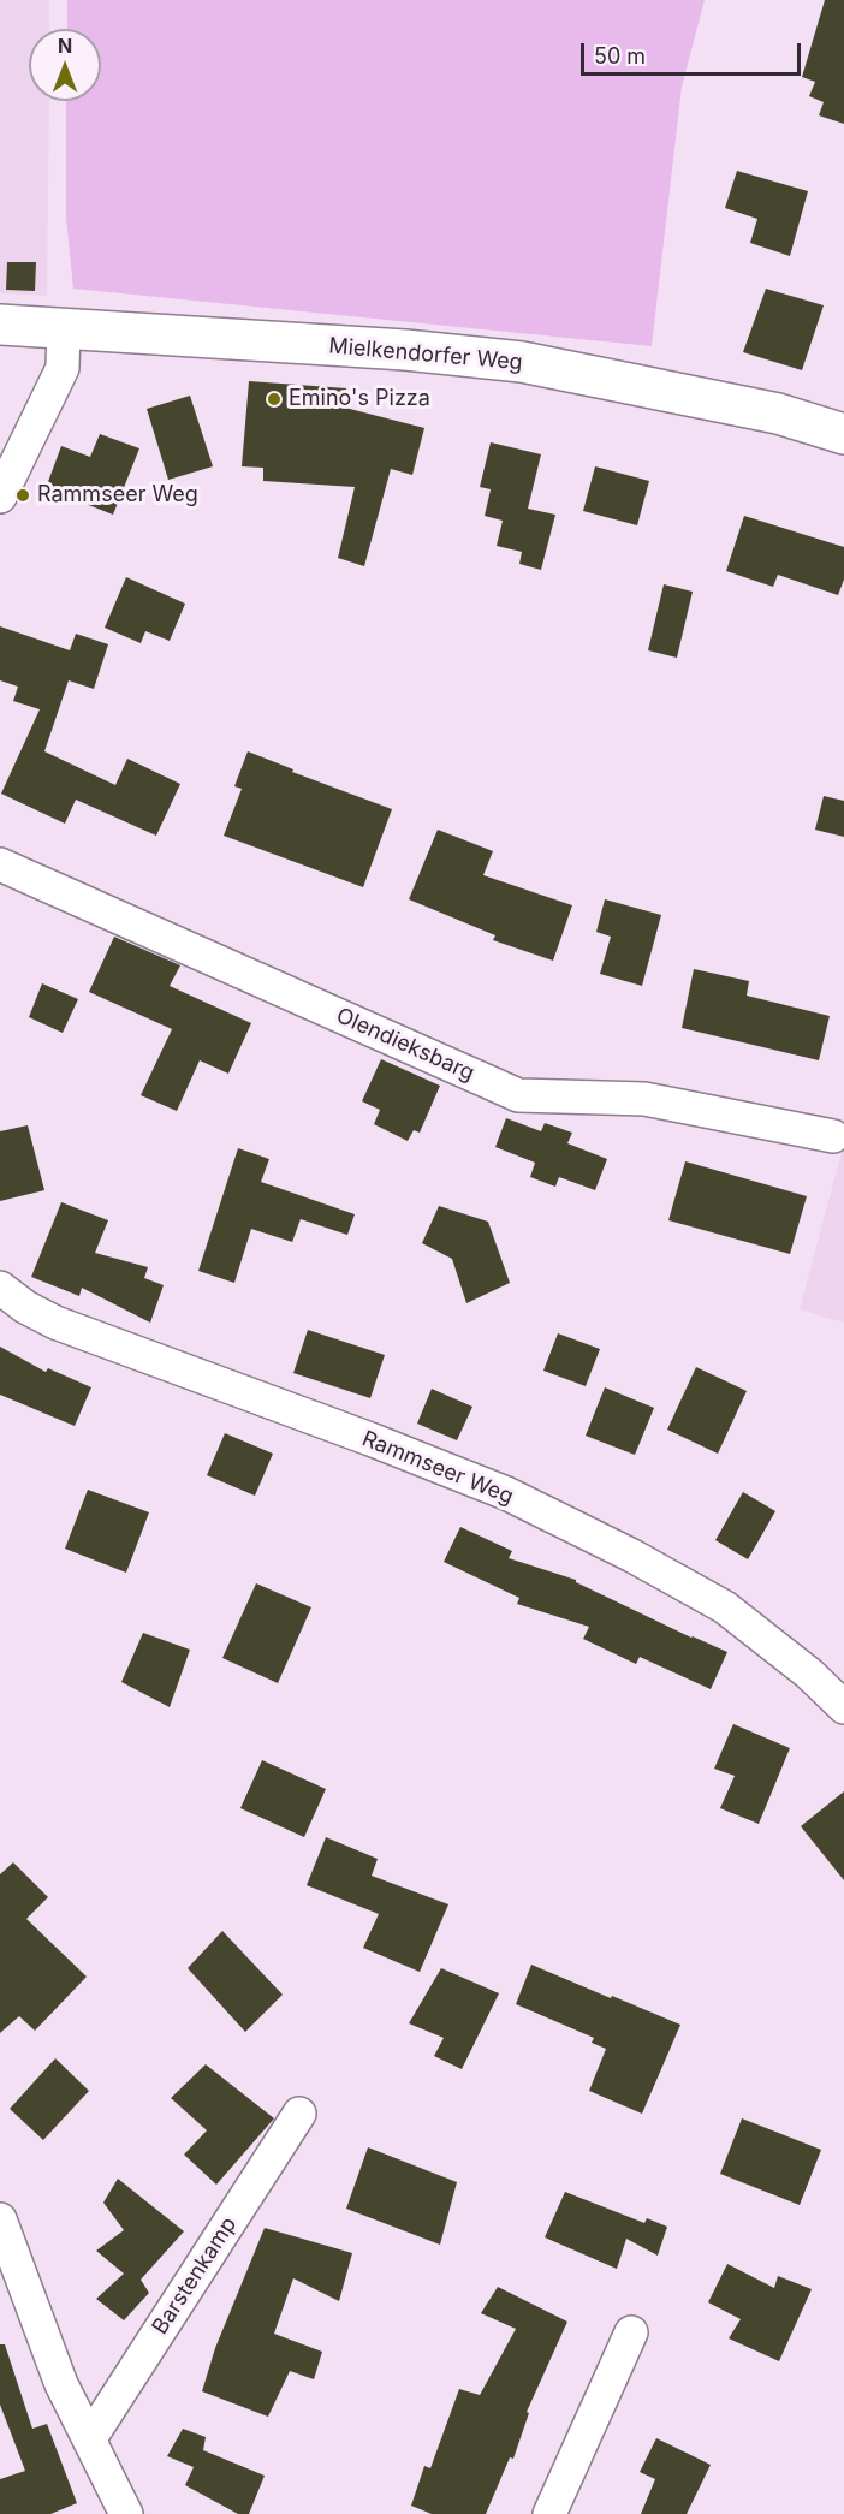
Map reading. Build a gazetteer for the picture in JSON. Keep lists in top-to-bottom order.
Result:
{
  "streets": {
    "street": [
      "Mielkendorfer Weg",
      "Olendieksbarg",
      "Rammseer Weg",
      "Barstenkamp"
    ]
  },
  "places": ["Emino's Pizza", "Rammseer Weg"],
  "scale_bar": "50 m",
  "north": "top"
}
